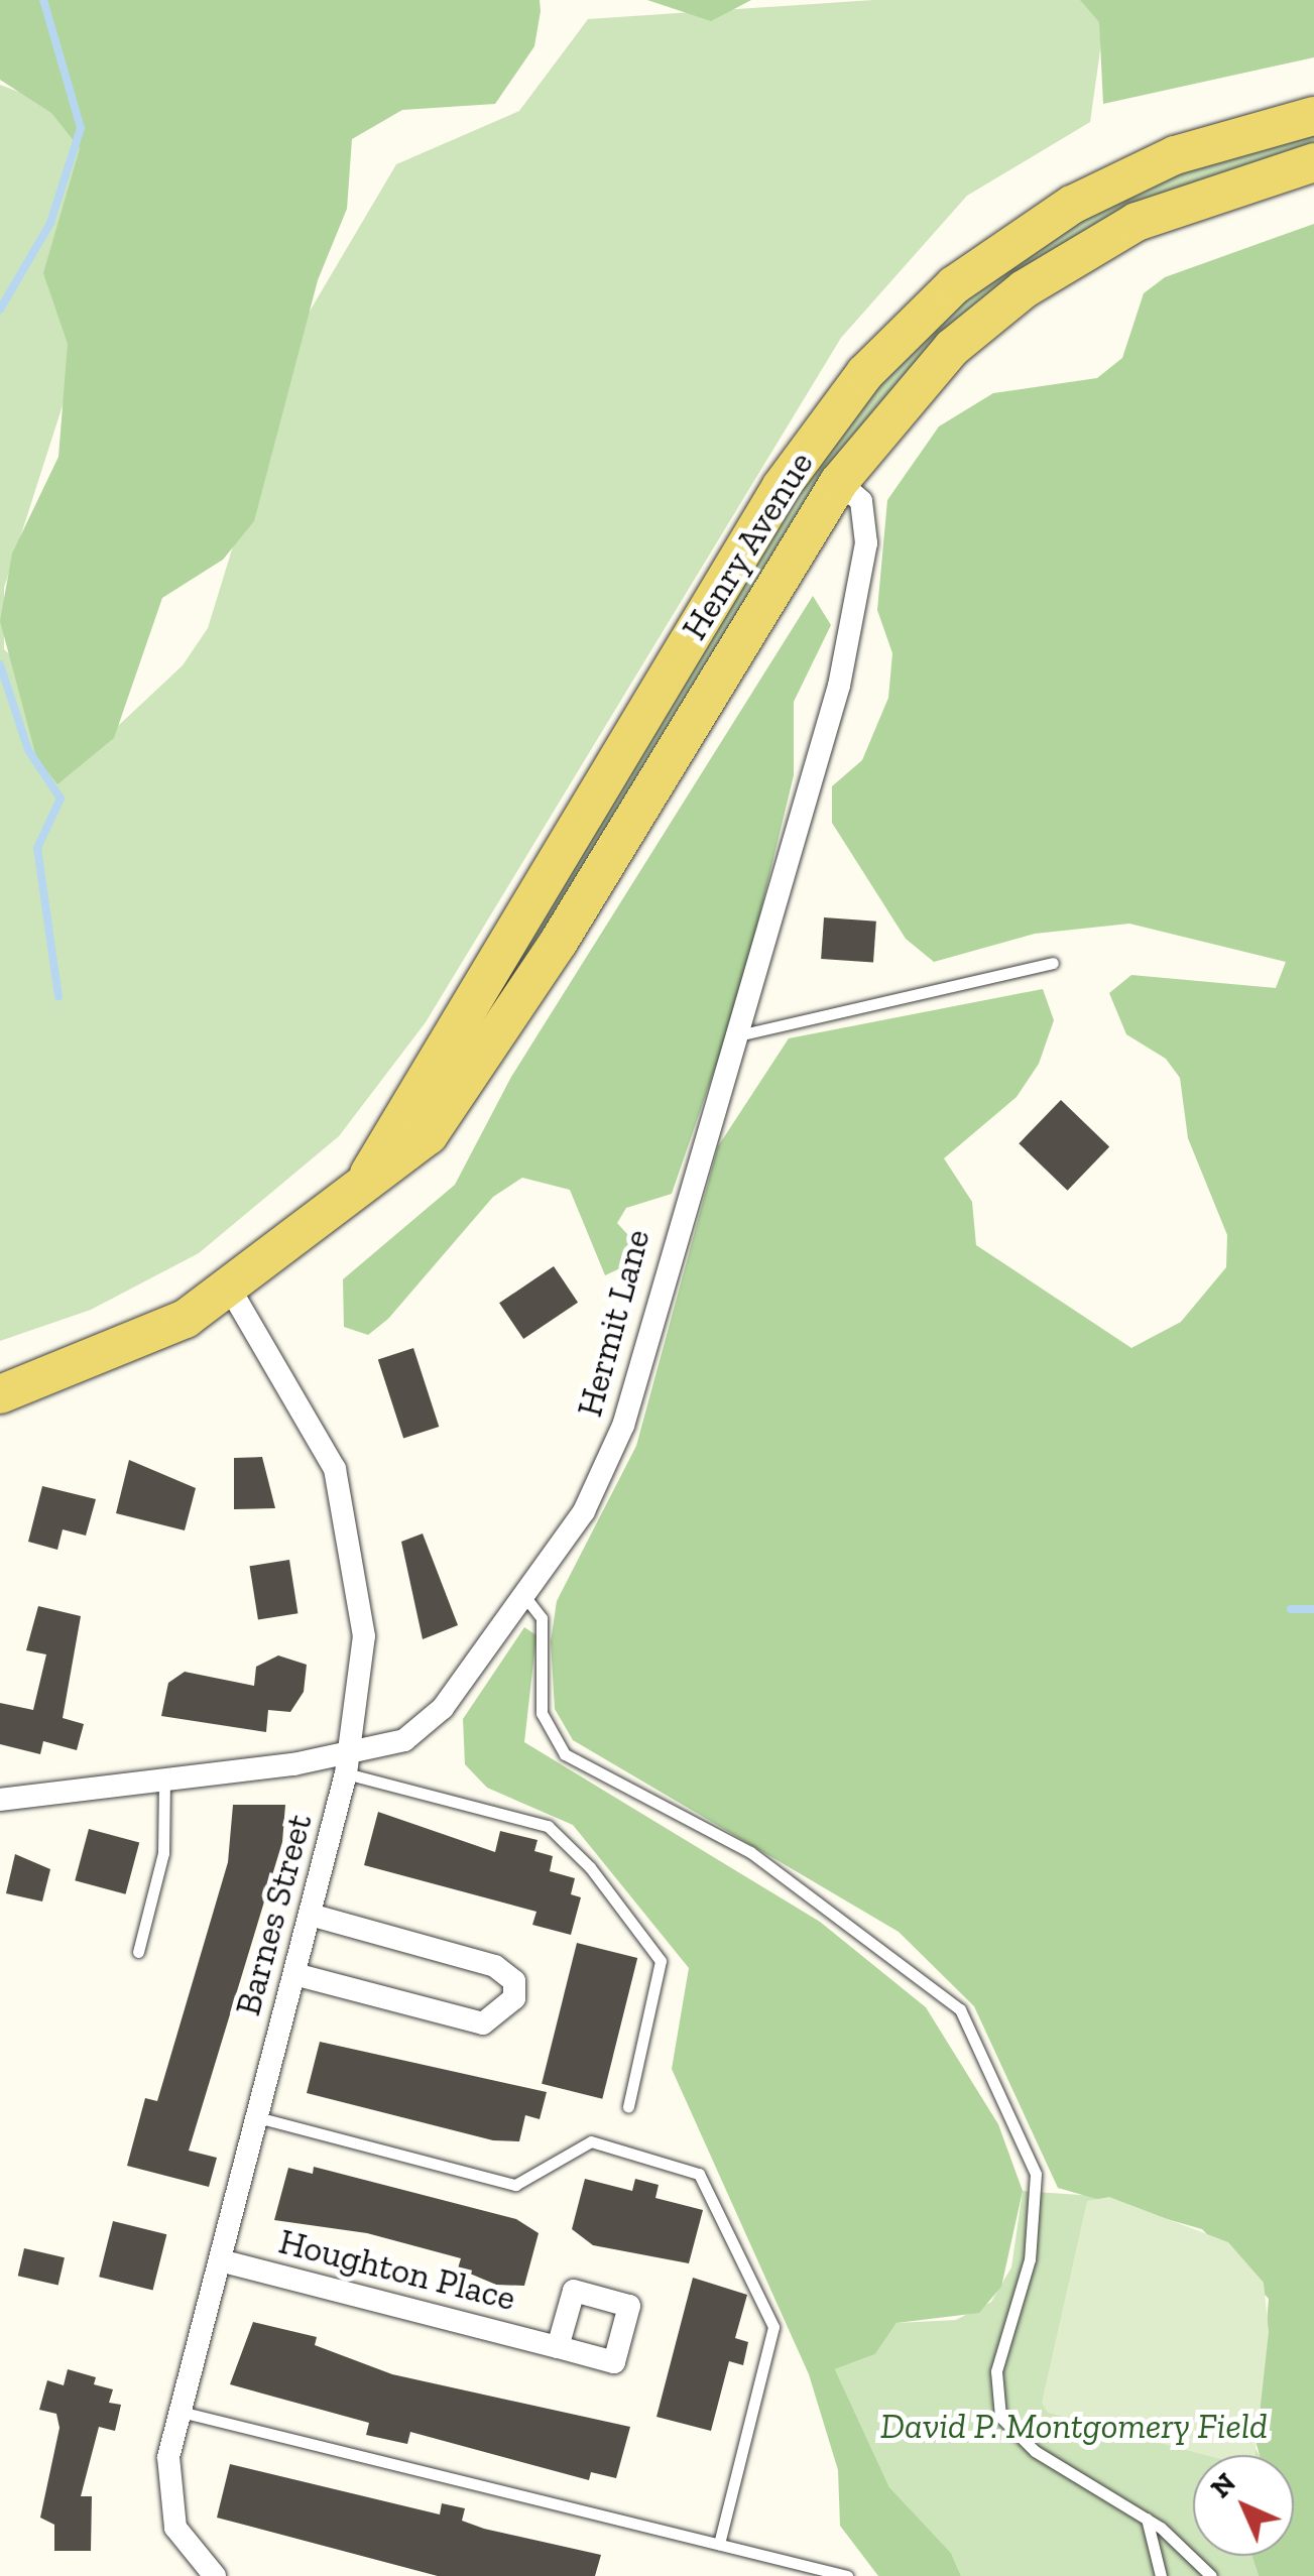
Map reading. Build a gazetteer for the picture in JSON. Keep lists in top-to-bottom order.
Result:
{
  "streets": {
    "main road": ["Henry Avenue"],
    "street": ["Hermit Lane", "Barnes Street", "Houghton Place"]
  },
  "crossings": [
    ["Henry Avenue", "Hermit Lane"],
    ["Henry Avenue", "Barnes Street"],
    ["Hermit Lane", "Barnes Street"],
    ["Barnes Street", "Houghton Place"]
  ],
  "parks": ["David P. Montgomery Field"],
  "north": "top left"
}
